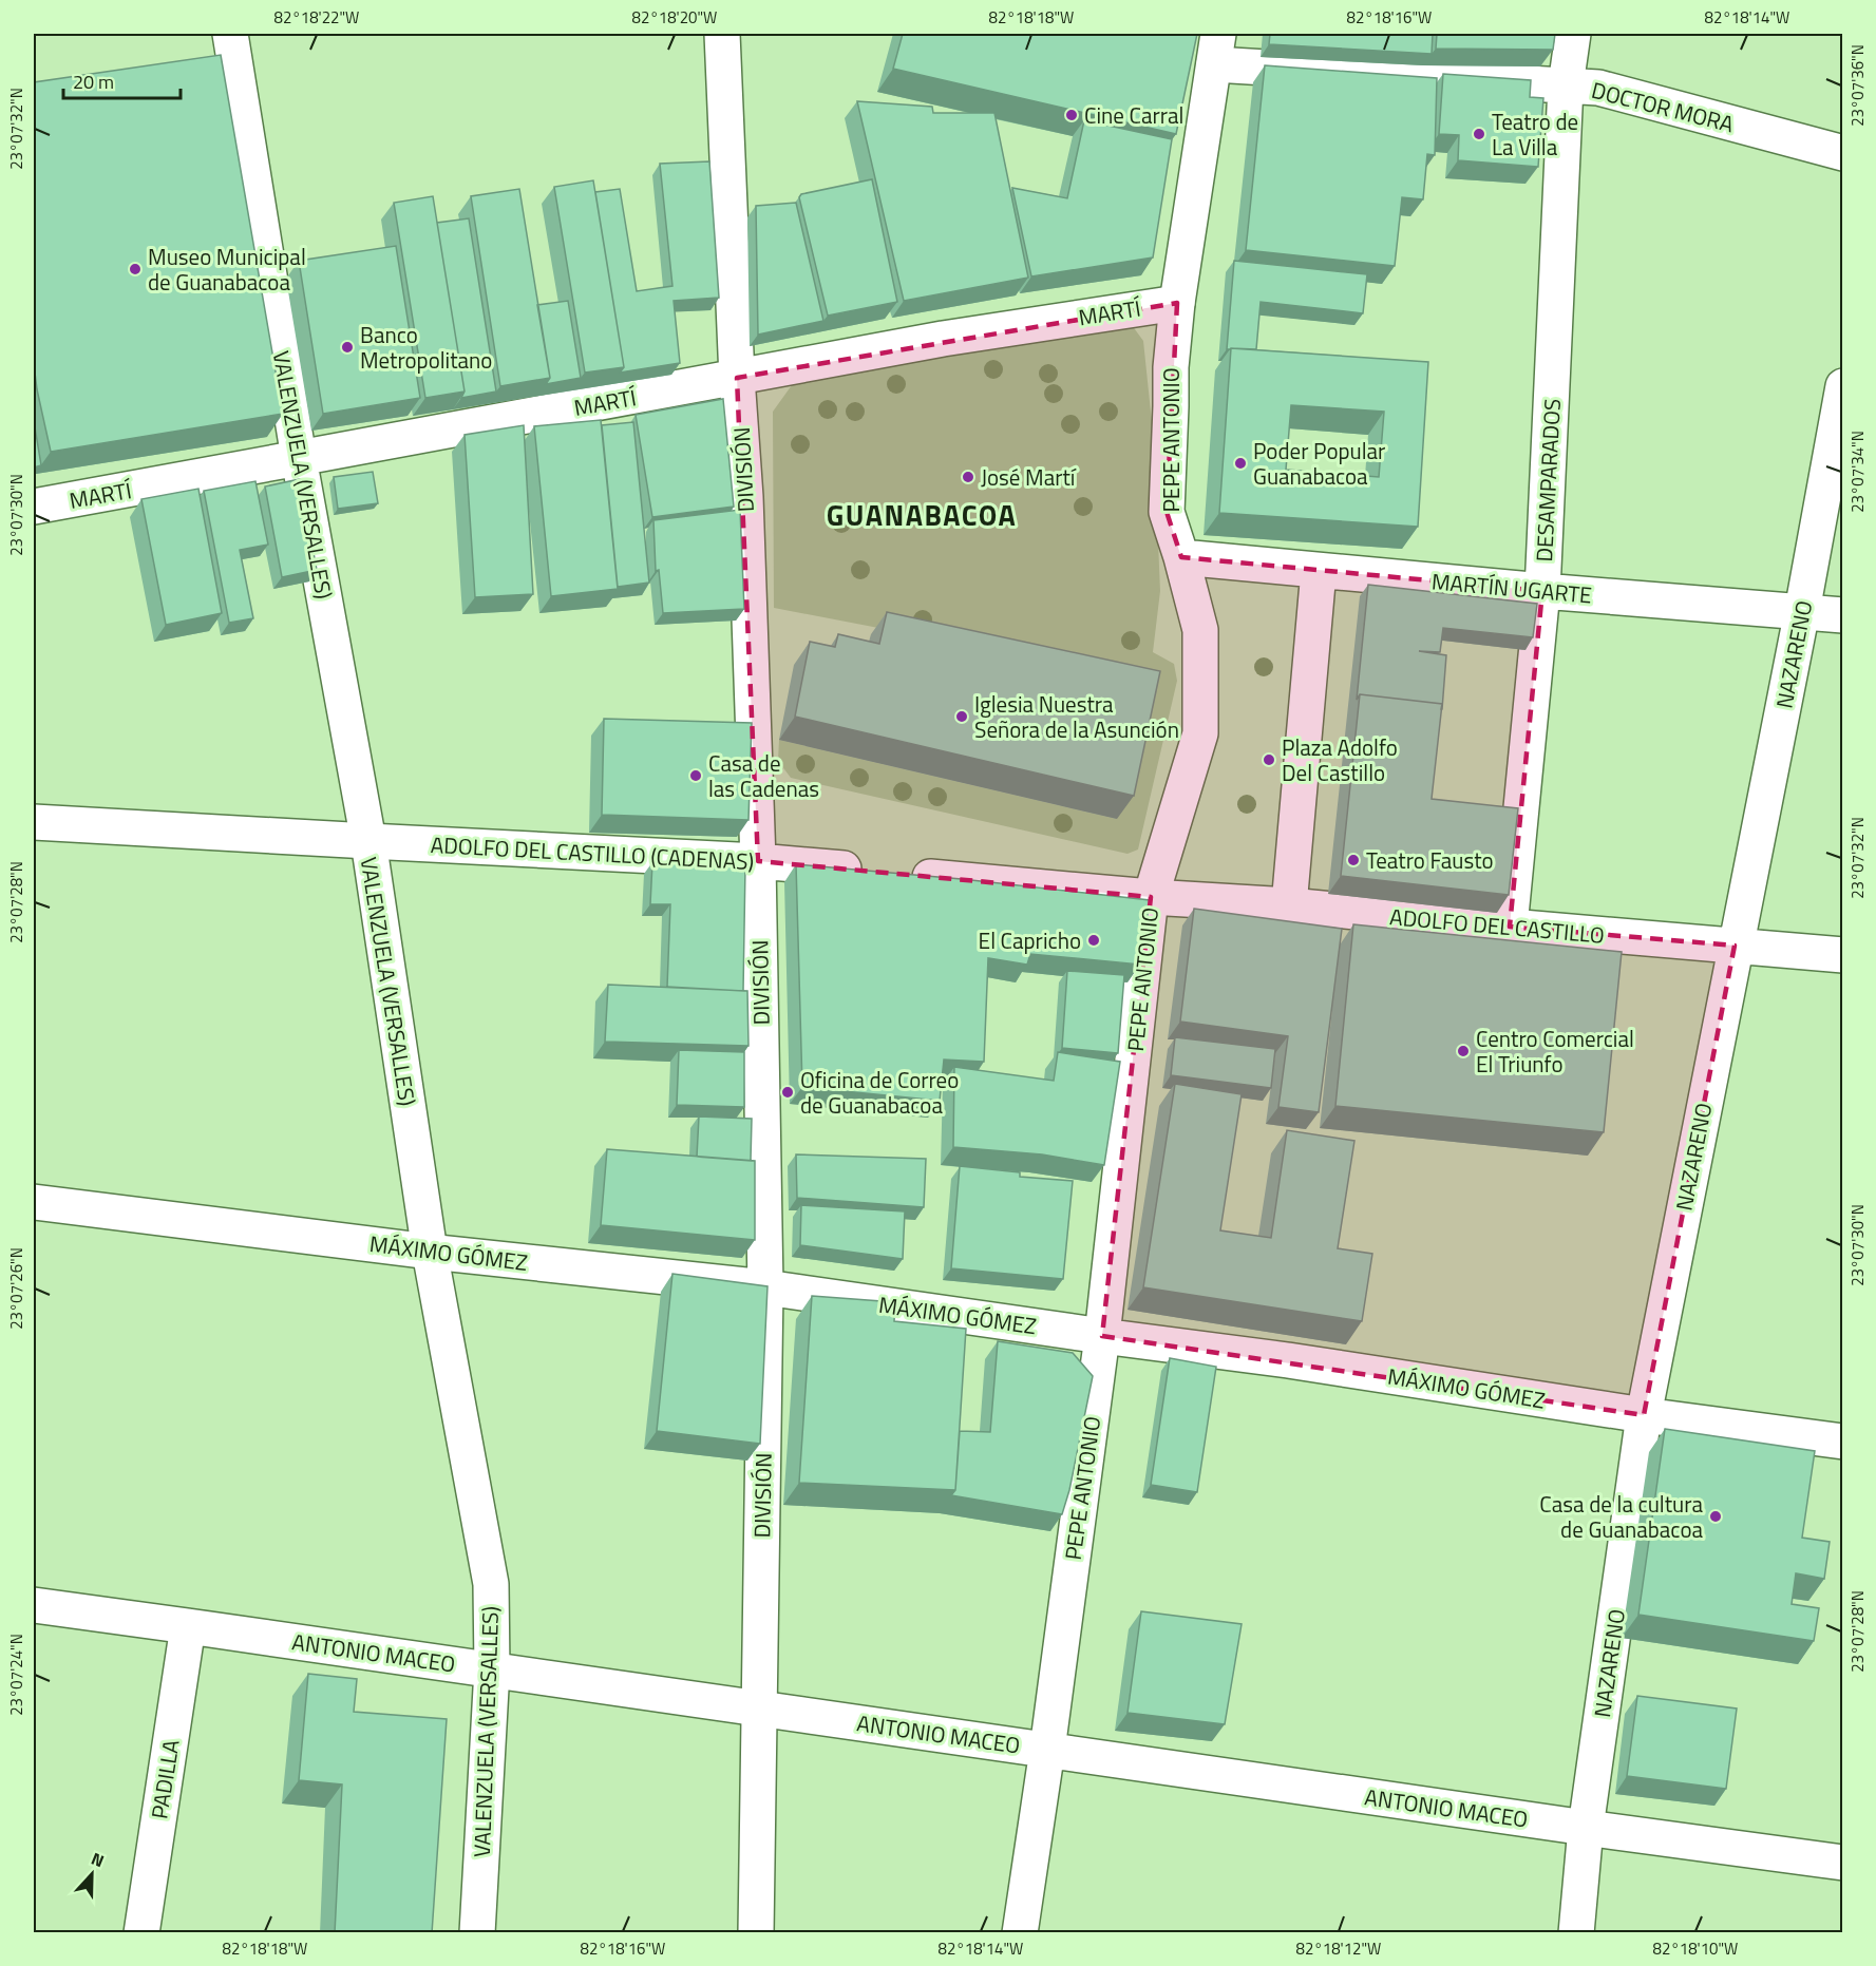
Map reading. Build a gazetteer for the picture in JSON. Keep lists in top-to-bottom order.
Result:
{
  "streets": {
    "street": [
      "DOCTOR MORA",
      "MARTÍ",
      "PEPE ANTONIO",
      "DIVISIÓN",
      "VALENZUELA (VERSALLES)",
      "DESAMPARADOS",
      "MARTÍN UGARTE",
      "NAZARENO",
      "ADOLFO DEL CASTILLO (CADENAS)",
      "ADOLFO DEL CASTILLO",
      "MÁXIMO GÓMEZ",
      "ANTONIO MACEO",
      "PADILLA"
    ]
  },
  "crossings": [
    ["DOCTOR MORA", "PEPE ANTONIO"],
    ["DOCTOR MORA", "DESAMPARADOS"],
    ["MARTÍ", "PEPE ANTONIO"],
    ["MARTÍ", "DIVISIÓN"],
    ["MARTÍ", "VALENZUELA (VERSALLES)"],
    ["PEPE ANTONIO", "MARTÍN UGARTE"],
    ["PEPE ANTONIO", "ADOLFO DEL CASTILLO"],
    ["PEPE ANTONIO", "MÁXIMO GÓMEZ"],
    ["PEPE ANTONIO", "ANTONIO MACEO"],
    ["DIVISIÓN", "ADOLFO DEL CASTILLO (CADENAS)"],
    ["DIVISIÓN", "MÁXIMO GÓMEZ"],
    ["DIVISIÓN", "ANTONIO MACEO"],
    ["VALENZUELA (VERSALLES)", "ADOLFO DEL CASTILLO (CADENAS)"],
    ["VALENZUELA (VERSALLES)", "MÁXIMO GÓMEZ"],
    ["VALENZUELA (VERSALLES)", "ANTONIO MACEO"],
    ["DESAMPARADOS", "MARTÍN UGARTE"],
    ["DESAMPARADOS", "ADOLFO DEL CASTILLO"],
    ["MARTÍN UGARTE", "NAZARENO"],
    ["NAZARENO", "ADOLFO DEL CASTILLO"],
    ["NAZARENO", "MÁXIMO GÓMEZ"],
    ["NAZARENO", "ANTONIO MACEO"],
    ["ANTONIO MACEO", "PADILLA"]
  ],
  "districts": ["GUANABACOA"],
  "places": [
    "Cine Carral",
    "Teatro de La Villa",
    "Museo Municipal de Guanabacoa",
    "Banco Metropolitano",
    "Poder Popular Guanabacoa",
    "José Martí",
    "Iglesia Nuestra Señora de la Asunción",
    "Plaza Adolfo Del Castillo",
    "Casa de las Cadenas",
    "Teatro Fausto",
    "El Capricho",
    "Centro Comercial El Triunfo",
    "Oficina de Correo de Guanabacoa",
    "Casa de la cultura de Guanabacoa"
  ],
  "scale_bar": "20 m",
  "north": "top",
  "coordinates": [
    "82°18'22\"W",
    "82°18'20\"W",
    "82°18'18\"W",
    "82°18'16\"W",
    "82°18'14\"W",
    "23°07'36\"N",
    "23°07'32\"N",
    "23°07'34\"N",
    "23°07'30\"N",
    "23°07'28\"N",
    "23°07'26\"N",
    "23°07'24\"N",
    "82°18'12\"W",
    "82°18'10\"W"
  ]
}
